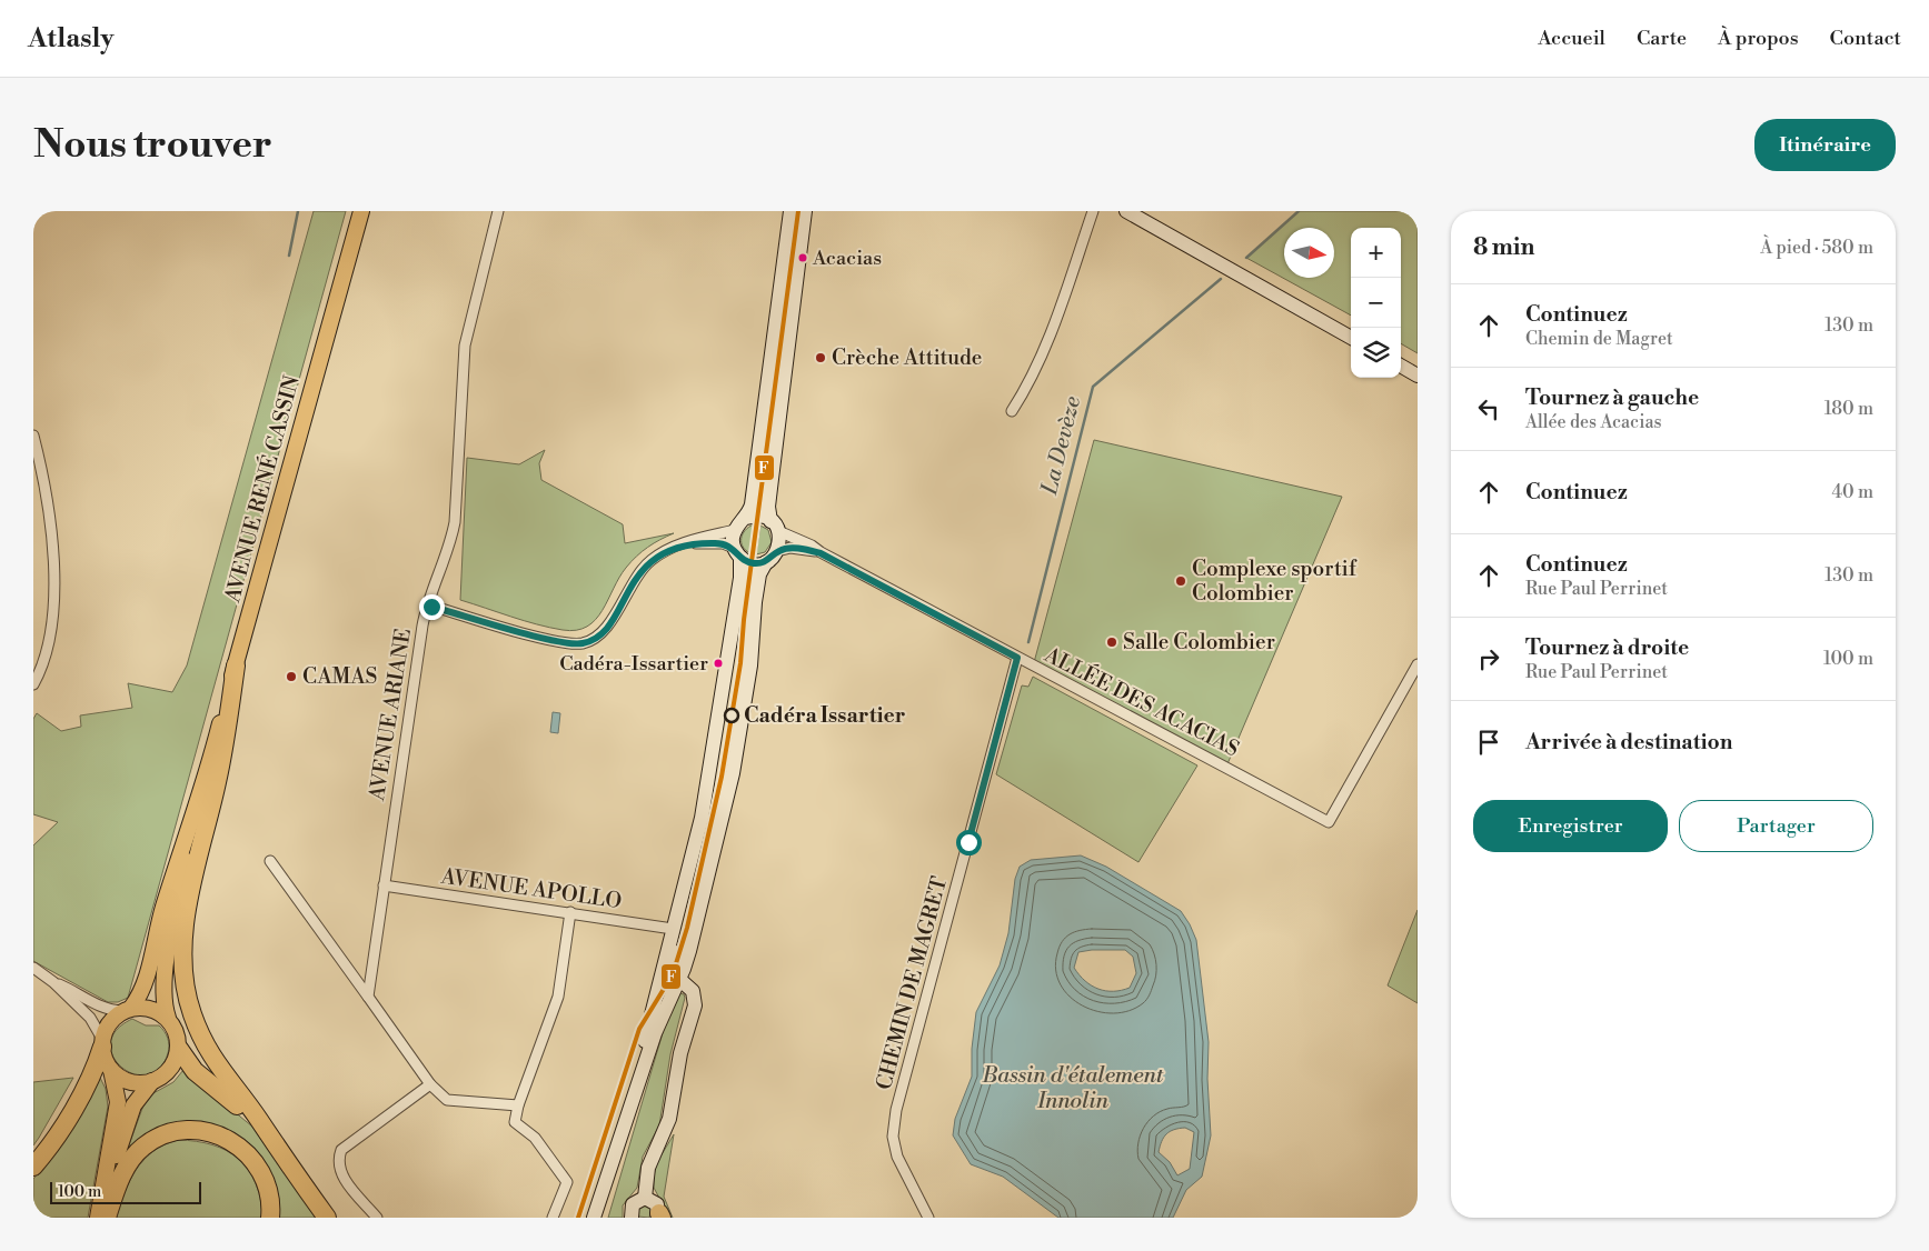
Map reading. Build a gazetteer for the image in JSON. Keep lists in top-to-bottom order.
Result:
{
  "streets": {
    "main road": ["AVENUE RENÉ CASSIN"],
    "street": [
      "ALLÉE DES ACACIAS",
      "AVENUE ARIANE",
      "AVENUE APOLLO",
      "CHEMIN DE MAGRET"
    ]
  },
  "crossings": [
    ["ALLÉE DES ACACIAS", "CHEMIN DE MAGRET"],
    ["AVENUE ARIANE", "AVENUE APOLLO"]
  ],
  "water": ["La Devèze", "Bassin d'étalement Innolin"],
  "places": [
    "Acacias",
    "Crèche Attitude",
    "Complexe sportif Colombier",
    "Salle Colombier",
    "Cadéra-Issartier",
    "CAMAS",
    "Cadéra Issartier"
  ],
  "lines": ["transit line F"],
  "scale_bar": "100 m",
  "north": "right",
  "page": {
    "header": "Atlasly",
    "nav": [
      "Accueil",
      "Carte",
      "À propos",
      "Contact"
    ],
    "buttons": [
      "Itinéraire",
      ["Enregistrer", "Partager"]
    ],
    "title": "Nous trouver",
    "heading": ["8 min", "À pied · 580 m"],
    "map_buttons": ["+", "−"],
    "list": [
      ["Continuez", "Chemin de Magret", "130 m"],
      ["Tournez à gauche", "Allée des Acacias", "180 m"],
      ["Continuez", "40 m"],
      ["Continuez", "Rue Paul Perrinet", "130 m"],
      ["Tournez à droite", "Rue Paul Perrinet", "100 m"],
      "Arrivée à destination"
    ],
    "scale": "100 m"
  }
}
